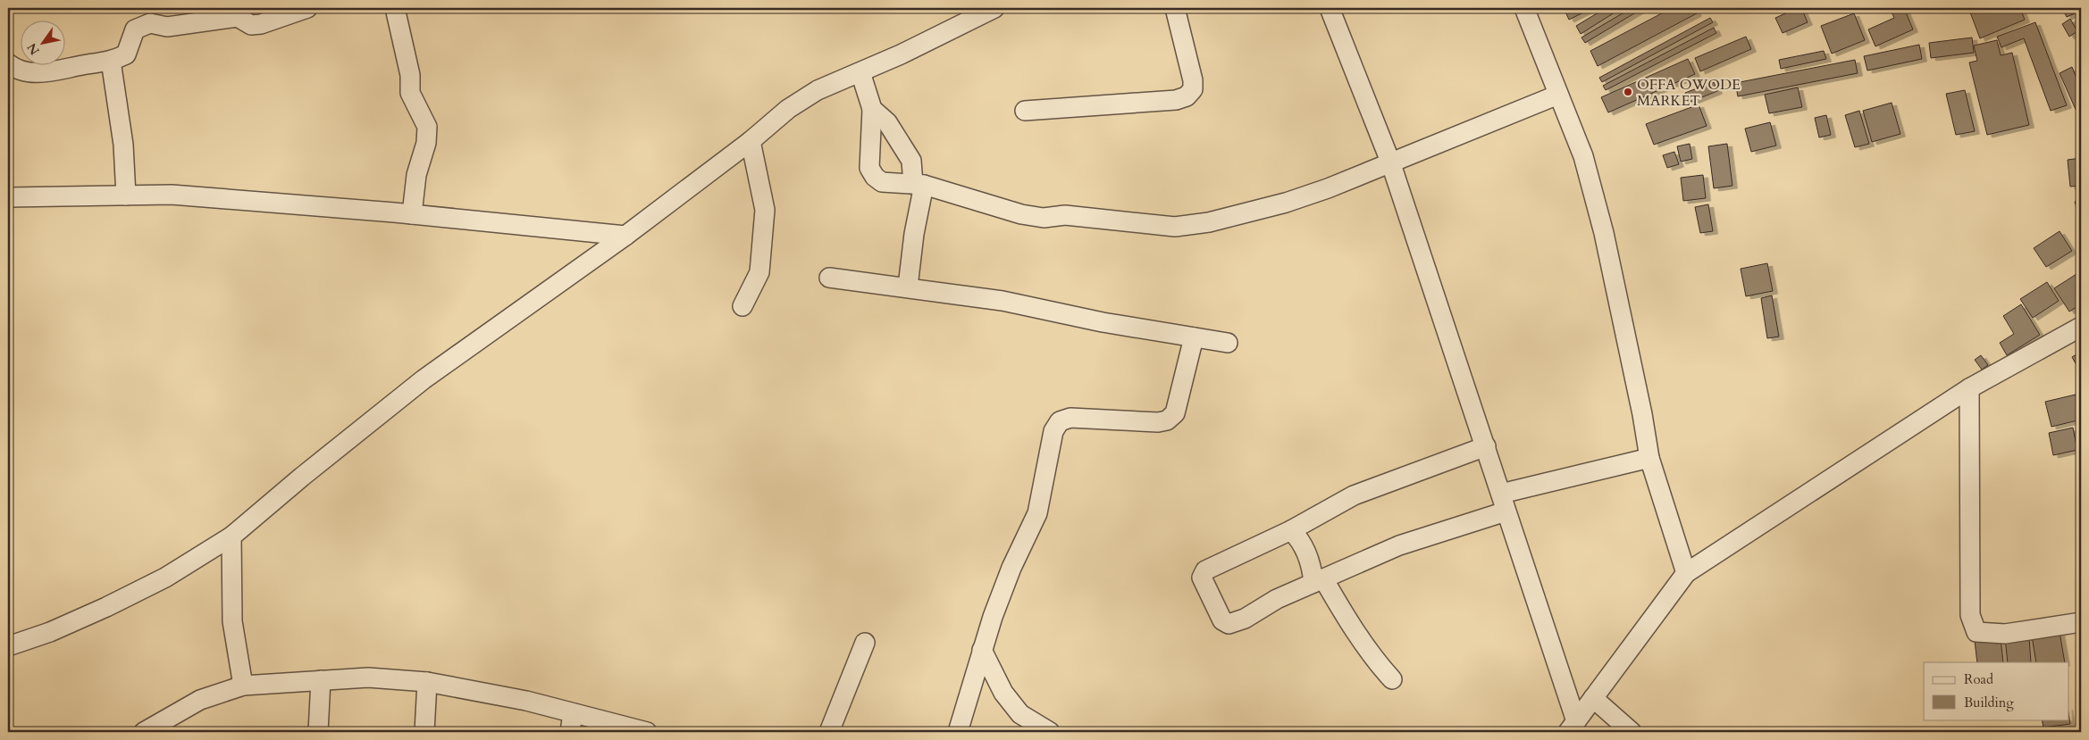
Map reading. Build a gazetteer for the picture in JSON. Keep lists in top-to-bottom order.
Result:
{
  "places": ["OFFA OWODE MARKET"],
  "legend": ["Road", "Building"],
  "north": "bottom left"
}
